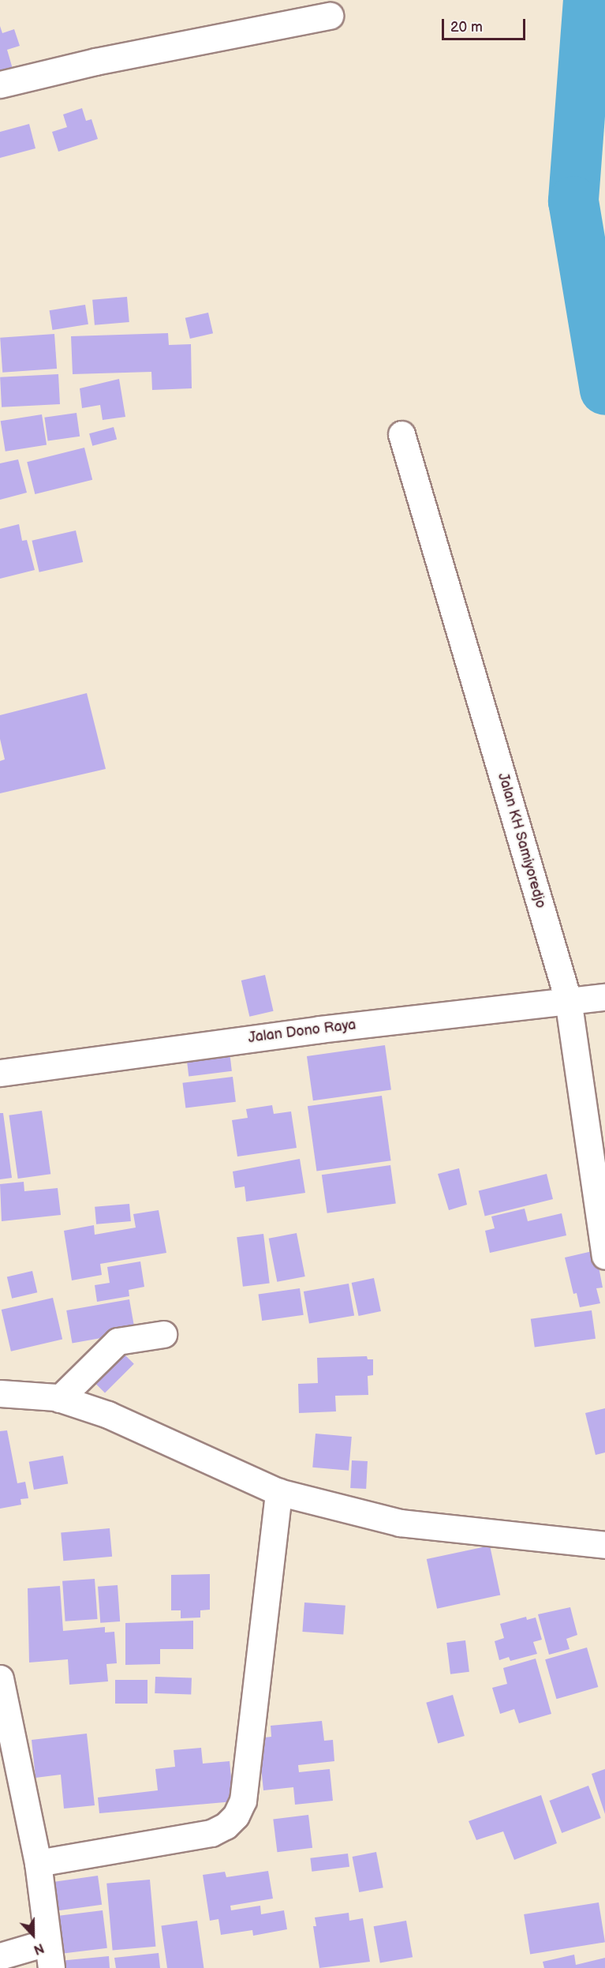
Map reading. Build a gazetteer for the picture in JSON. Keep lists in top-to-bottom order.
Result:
{
  "streets": {
    "street": ["Jalan KH Samiyoredjo", "Jalan Dono Raya"]
  },
  "crossings": [
    ["Jalan KH Samiyoredjo", "Jalan Dono Raya"]
  ],
  "scale_bar": "20 m",
  "north": "bottom"
}
